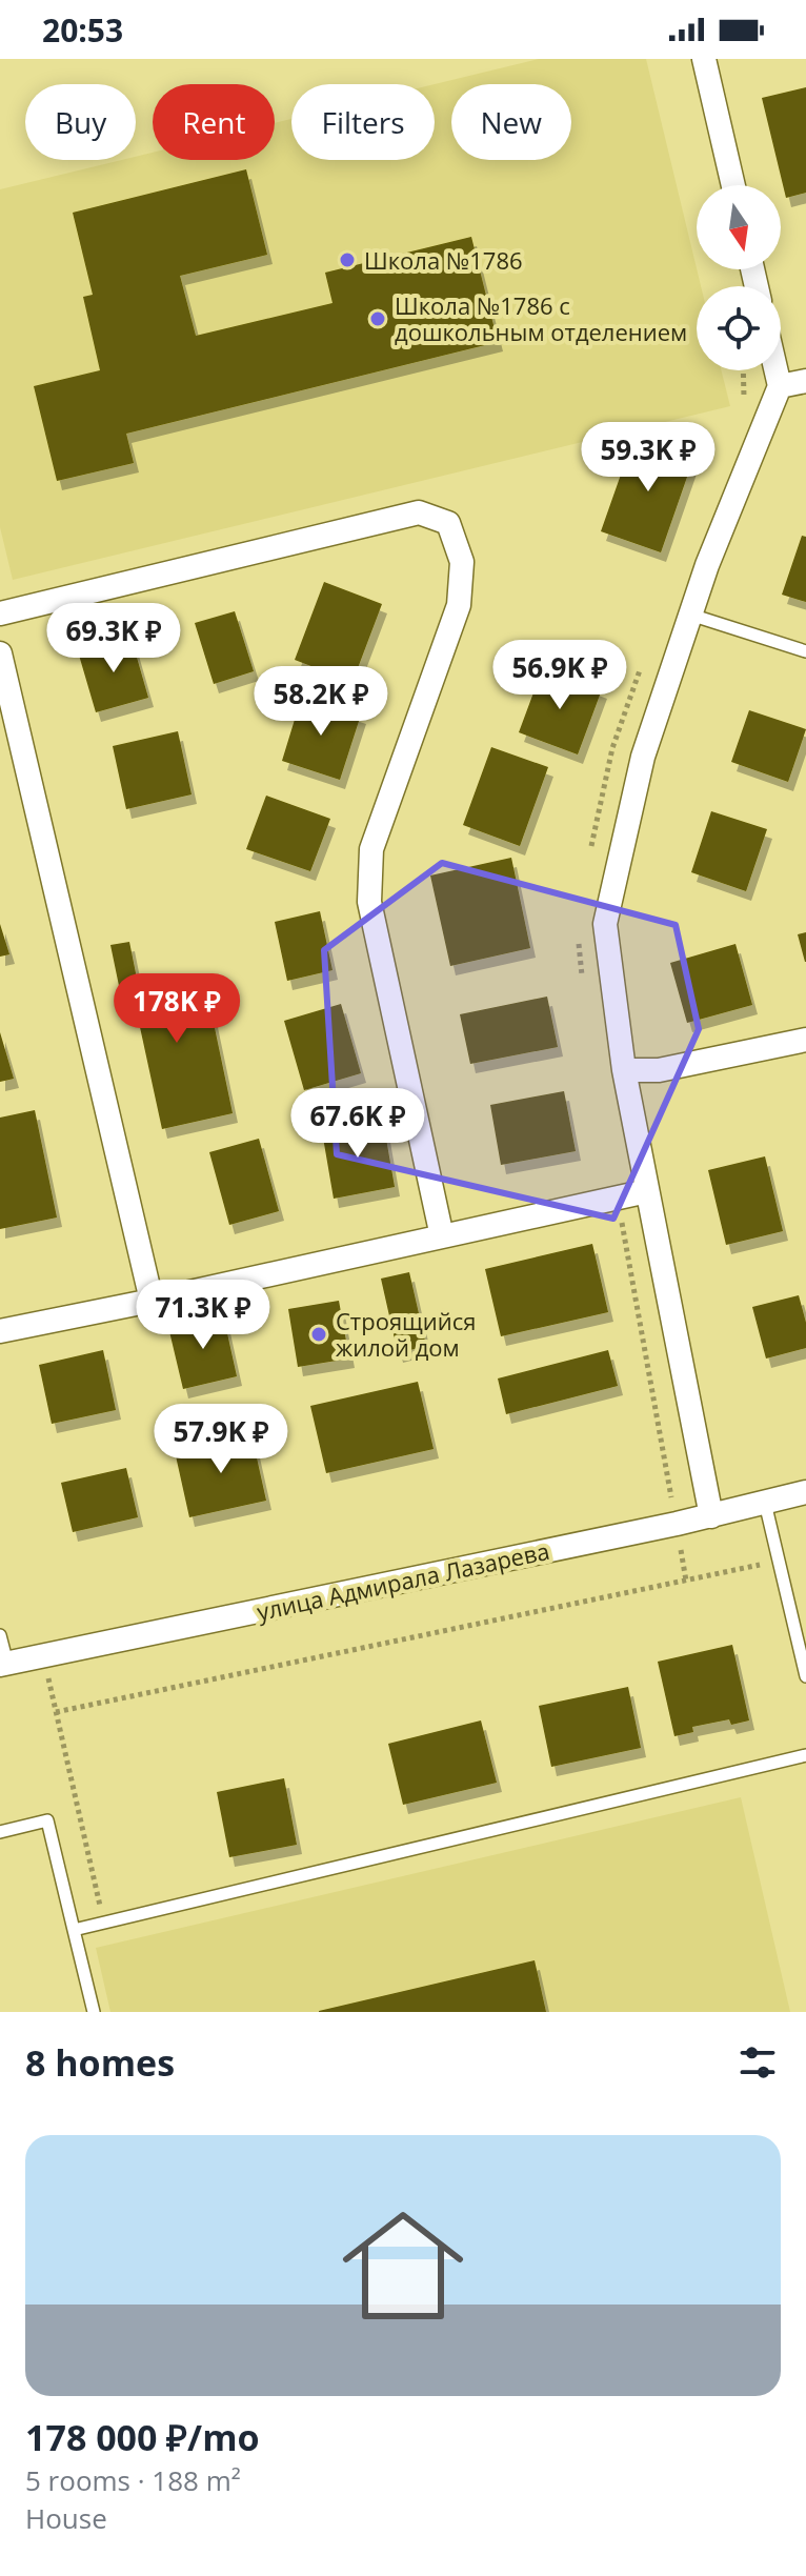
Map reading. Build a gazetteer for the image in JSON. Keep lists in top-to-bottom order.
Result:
{
  "streets": {
    "street": ["улица Адмирала Лазарева"]
  },
  "places": ["Школа №1786", "Школа №1786 с дошкольным отделением", "Строящийся жилой дом"],
  "north": "bottom",
  "page": {
    "status": "20:53",
    "chip": [
      "Buy",
      "Rent",
      "Filters",
      "New"
    ],
    "price": [
      "59.3K ₽",
      "69.3K ₽",
      "56.9K ₽",
      "58.2K ₽",
      "178K ₽",
      "67.6K ₽",
      "71.3K ₽",
      "57.9K ₽"
    ],
    "heading": "8 homes",
    "list": [
      {
        "name": "178 000 ₽/mo",
        "note": "5 rooms · 188 m² · House"
      }
    ]
  }
}
